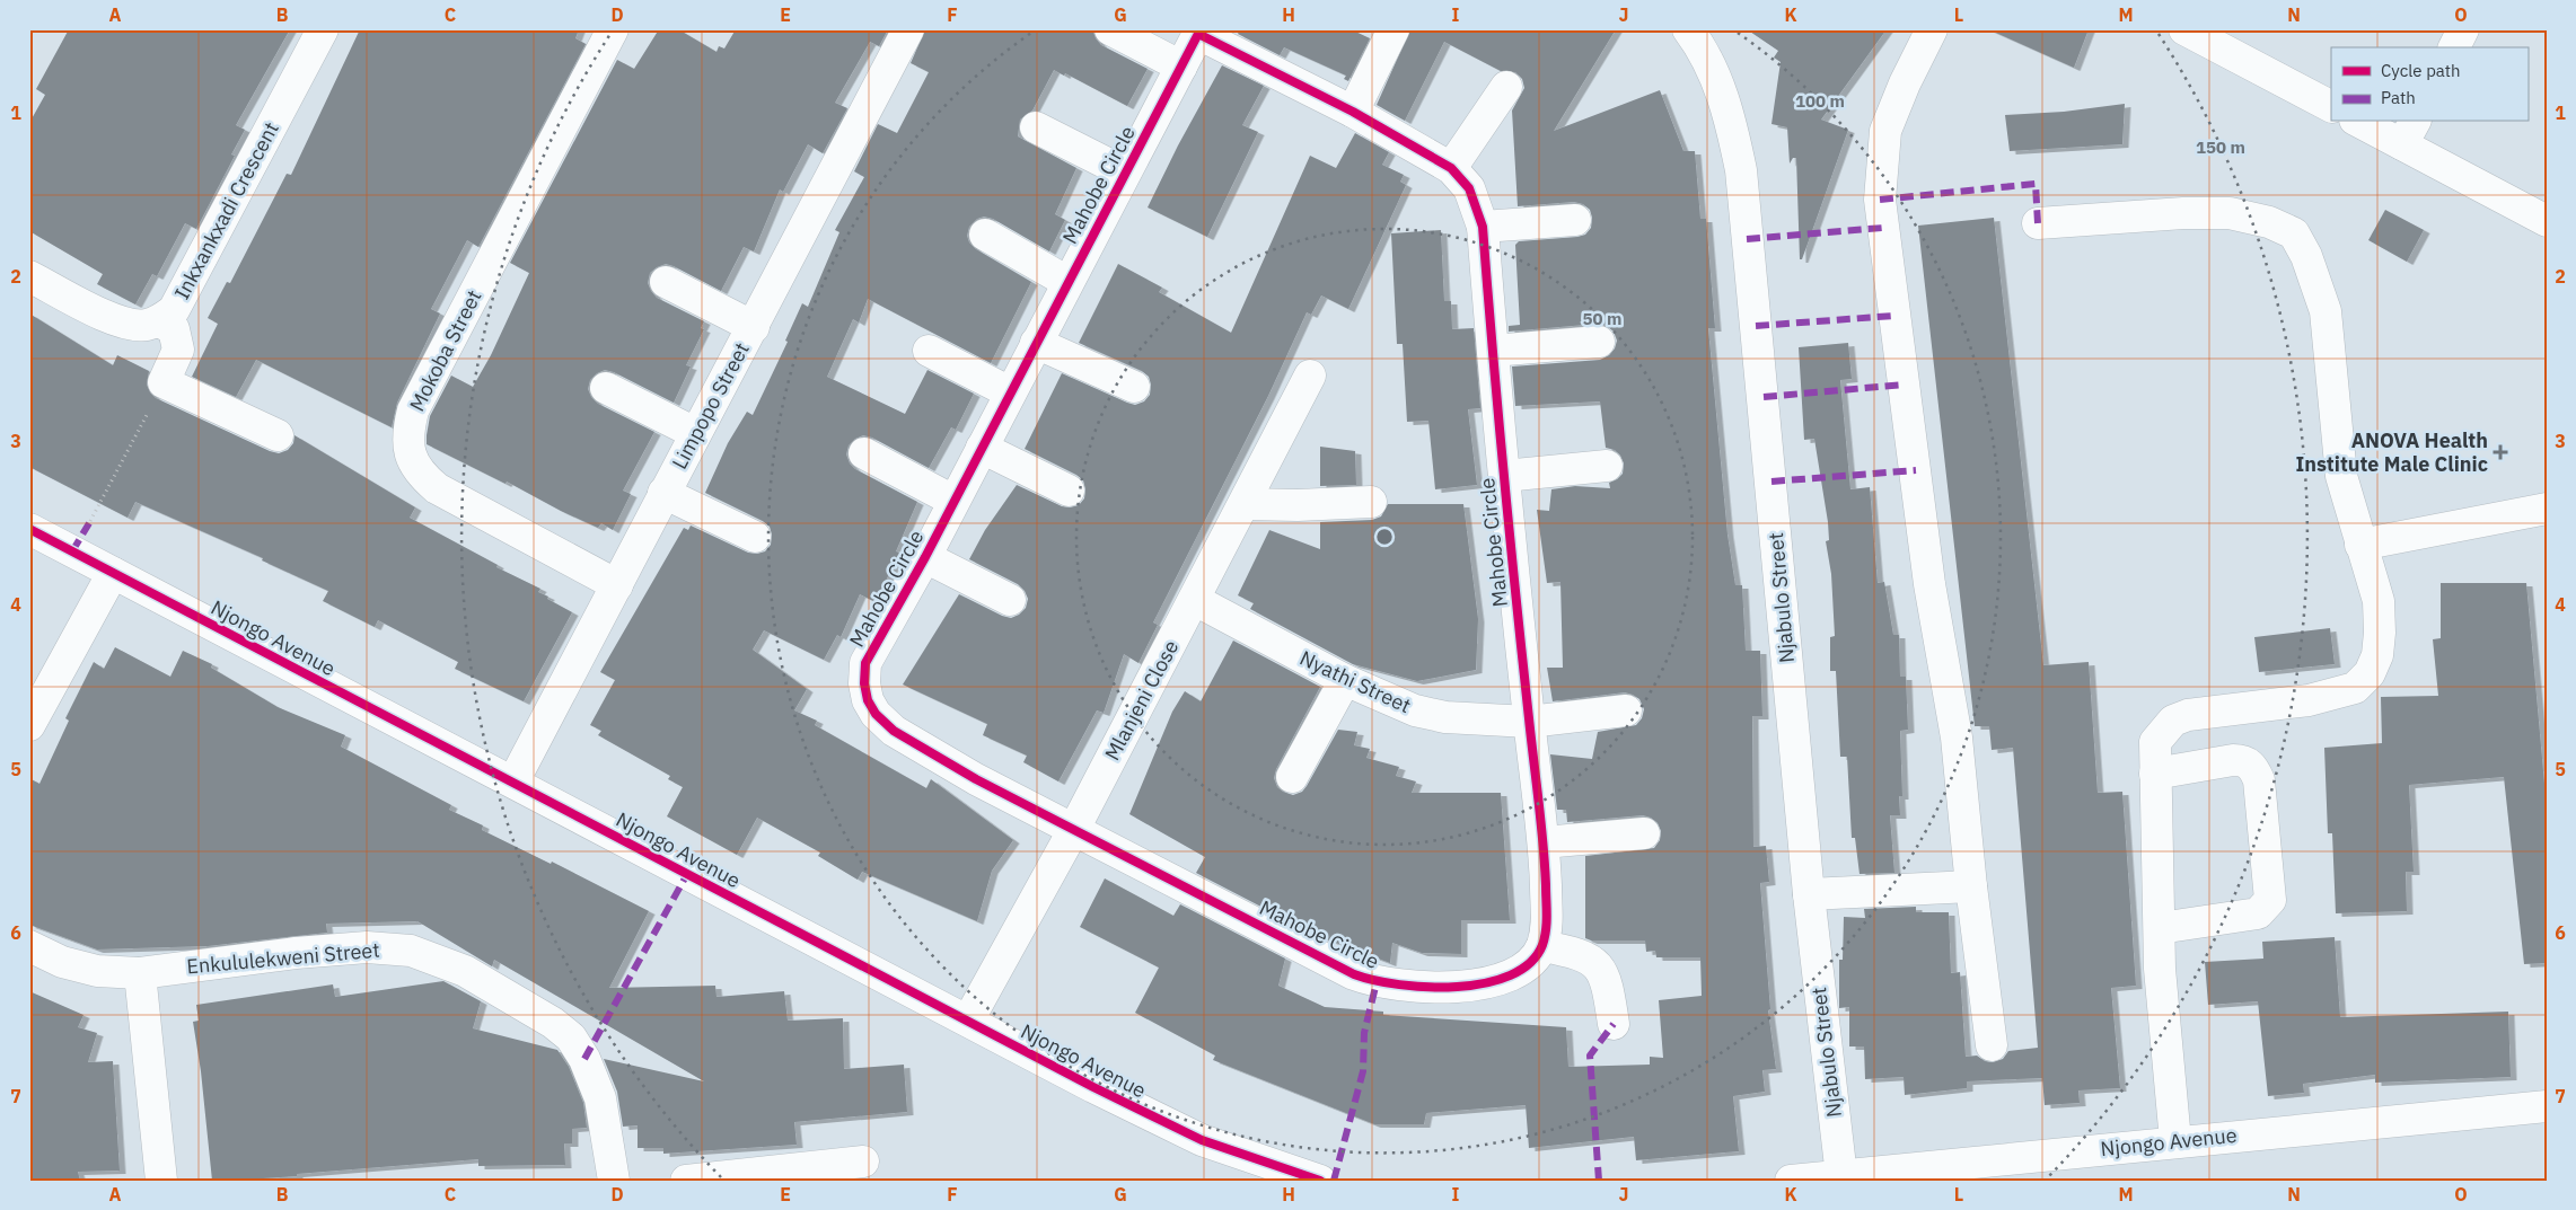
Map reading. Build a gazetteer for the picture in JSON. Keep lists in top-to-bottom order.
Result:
{
  "streets": {
    "street": [
      "Mahobe Circle",
      "Inkxankxadi Crescent",
      "Mokoba Street",
      "Limpopo Street",
      "Njabulo Street",
      "Njongo Avenue",
      "Nyathi Street",
      "Mlanjeni Close",
      "Enkululekweni Street"
    ]
  },
  "crossings": [
    ["Mahobe Circle", "Nyathi Street"],
    ["Mahobe Circle", "Mlanjeni Close"],
    ["Mokoba Street", "Limpopo Street"],
    ["Limpopo Street", "Njongo Avenue"],
    ["Njabulo Street", "Njongo Avenue"],
    ["Njongo Avenue", "Mlanjeni Close"],
    ["Nyathi Street", "Mlanjeni Close"]
  ],
  "places": {
    "health": ["ANOVA Health Institute Male Clinic"]
  },
  "legend": ["Cycle path", "Path"],
  "grid": {
    "columns": [
      "A",
      "B",
      "C",
      "D",
      "E",
      "F",
      "G",
      "H",
      "I",
      "J",
      "K",
      "L",
      "M",
      "N",
      "O"
    ],
    "rows": [
      "1",
      "2",
      "3",
      "4",
      "5",
      "6",
      "7"
    ]
  },
  "rings": ["100 m", "150 m", "50 m"]
}
